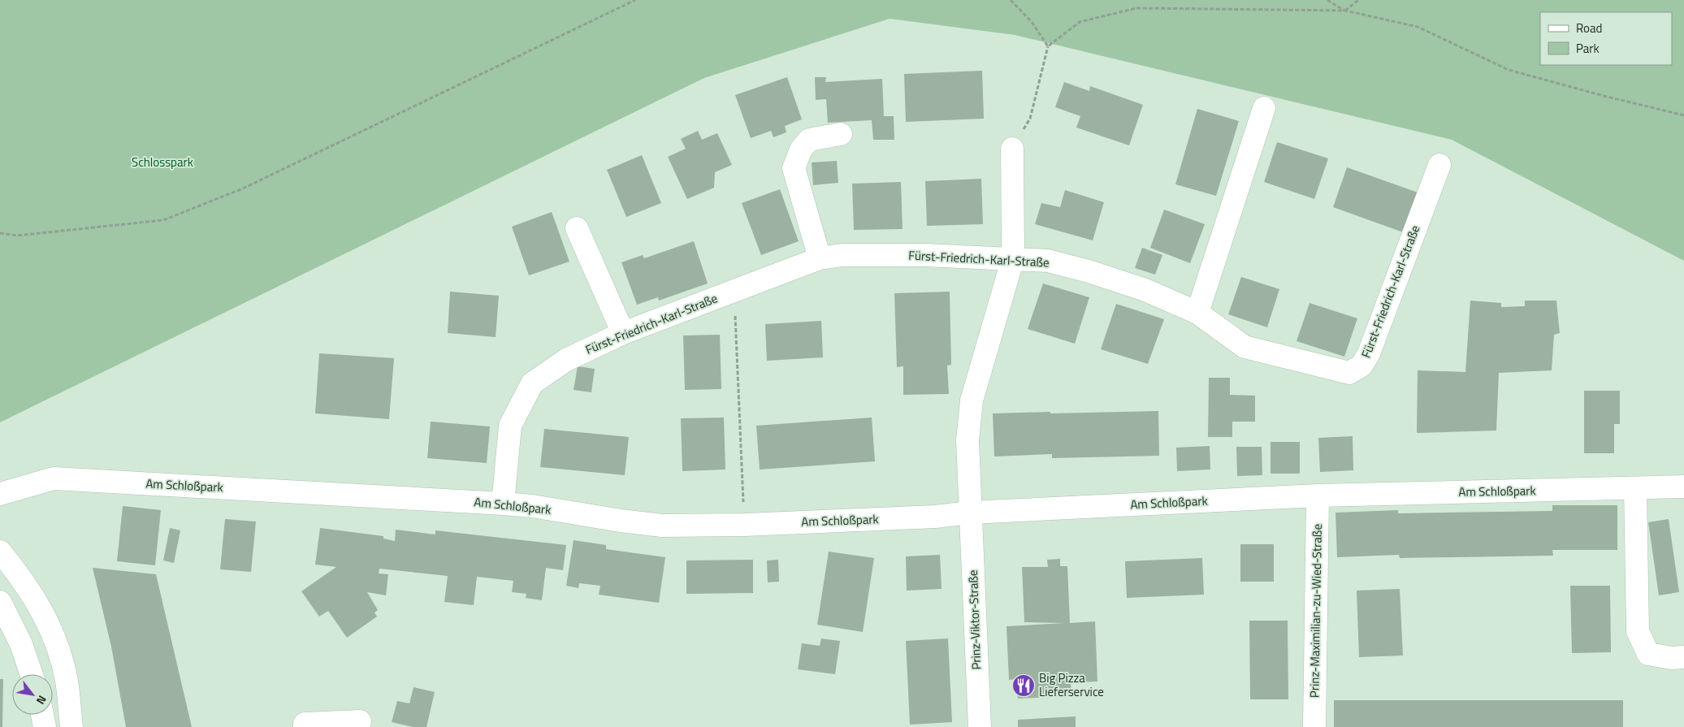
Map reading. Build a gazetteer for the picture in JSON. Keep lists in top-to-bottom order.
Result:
{
  "streets": {
    "street": [
      "Fürst-Friedrich-Karl-Straße",
      "Am Schloßpark",
      "Prinz-Maximilian-zu-Wied-Straße",
      "Prinz-Viktor-Straße"
    ]
  },
  "crossings": [
    ["Fürst-Friedrich-Karl-Straße", "Am Schloßpark"],
    ["Fürst-Friedrich-Karl-Straße", "Prinz-Viktor-Straße"],
    ["Am Schloßpark", "Prinz-Maximilian-zu-Wied-Straße"],
    ["Am Schloßpark", "Prinz-Viktor-Straße"]
  ],
  "parks": ["Schlosspark"],
  "places": {
    "restaurant": ["Big Pizza Lieferservice"]
  },
  "legend": ["Road", "Park"],
  "north": "bottom right"
}
